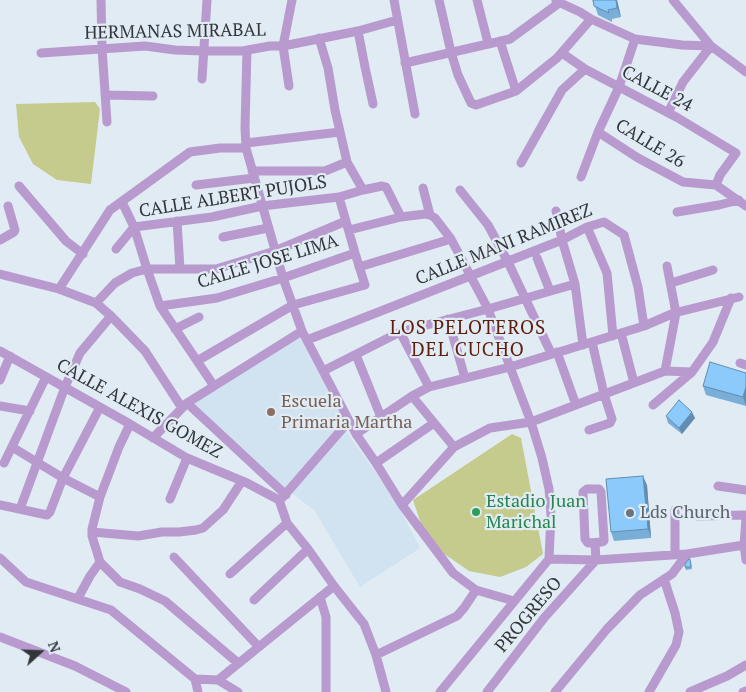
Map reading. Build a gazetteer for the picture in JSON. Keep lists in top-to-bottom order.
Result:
{
  "streets": {
    "street": [
      "HERMANAS MIRABAL",
      "CALLE 24",
      "CALLE 26",
      "CALLE ALBERT PUJOLS",
      "CALLE MANI RAMIREZ",
      "CALLE JOSE LIMA",
      "CALLE ALEXIS GOMEZ",
      "PROGRESO"
    ]
  },
  "crossings": [
    ["CALLE 24", "CALLE 26"]
  ],
  "districts": ["LOS PELOTEROS DEL CUCHO"],
  "places": ["Escuela Primaria Martha", "Estadio Juan Marichal", "Lds Church"],
  "north": "right"
}
